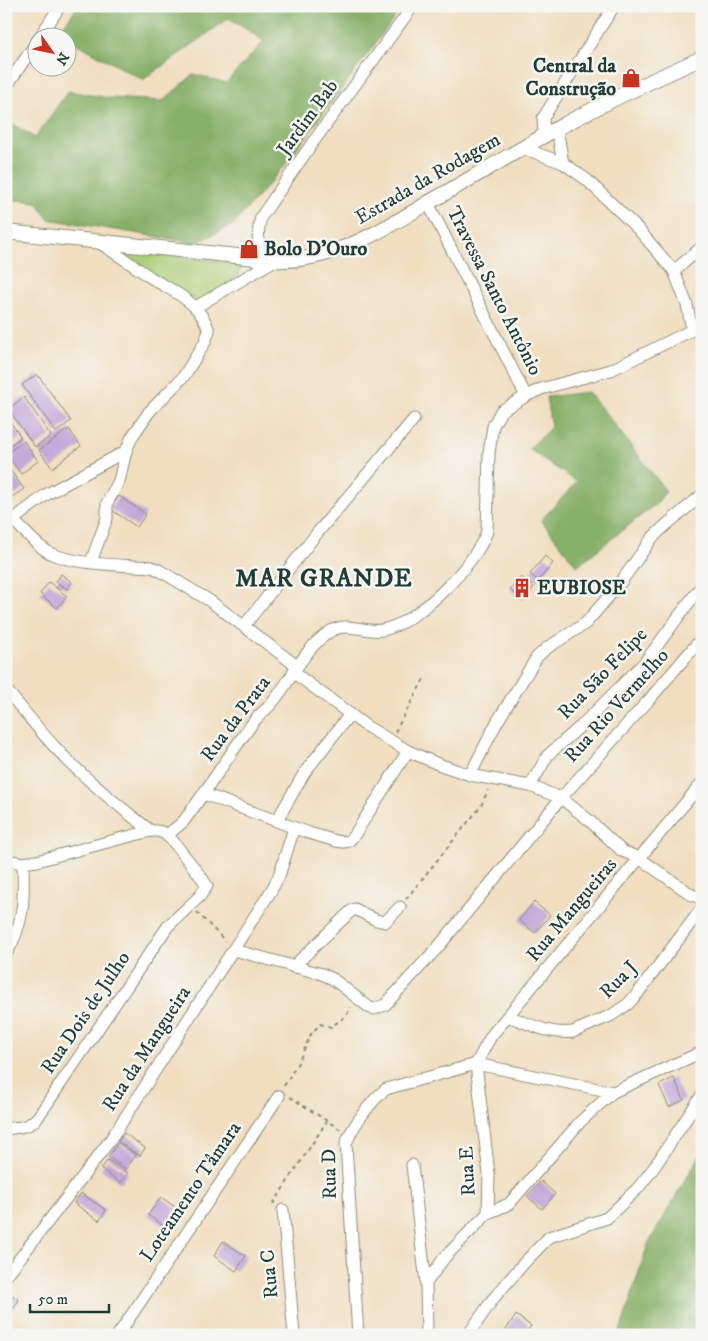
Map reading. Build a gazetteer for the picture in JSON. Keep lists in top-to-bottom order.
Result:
{
  "streets": {
    "main road": ["Estrada da Rodagem"],
    "street": [
      "Jardim Bab",
      "Travessa Santo Antônio",
      "Rua São Felipe",
      "Rua Rio Vermelho",
      "Rua da Prata",
      "Rua Mangueiras",
      "Rua J",
      "Rua Dois de Julho",
      "Rua da Mangueira",
      "Rua E",
      "Rua D",
      "Loteamento Tâmara",
      "Rua C"
    ]
  },
  "crossings": [
    ["Jardim Bab", "Estrada da Rodagem"],
    ["Estrada da Rodagem", "Travessa Santo Antônio"],
    ["Travessa Santo Antônio", "Rua da Prata"],
    ["Rua da Prata", "Rua Dois de Julho"],
    ["Rua Mangueiras", "Rua J"],
    ["Rua Mangueiras", "Rua E"],
    ["Rua Mangueiras", "Rua D"],
    ["Rua E", "Rua D"]
  ],
  "districts": ["MAR GRANDE"],
  "places": {
    "shop": ["Central da Construção", "Bolo D'Ouro"],
    "building": ["EUBIOSE"]
  },
  "scale_bar": "50 m",
  "north": "bottom right"
}
